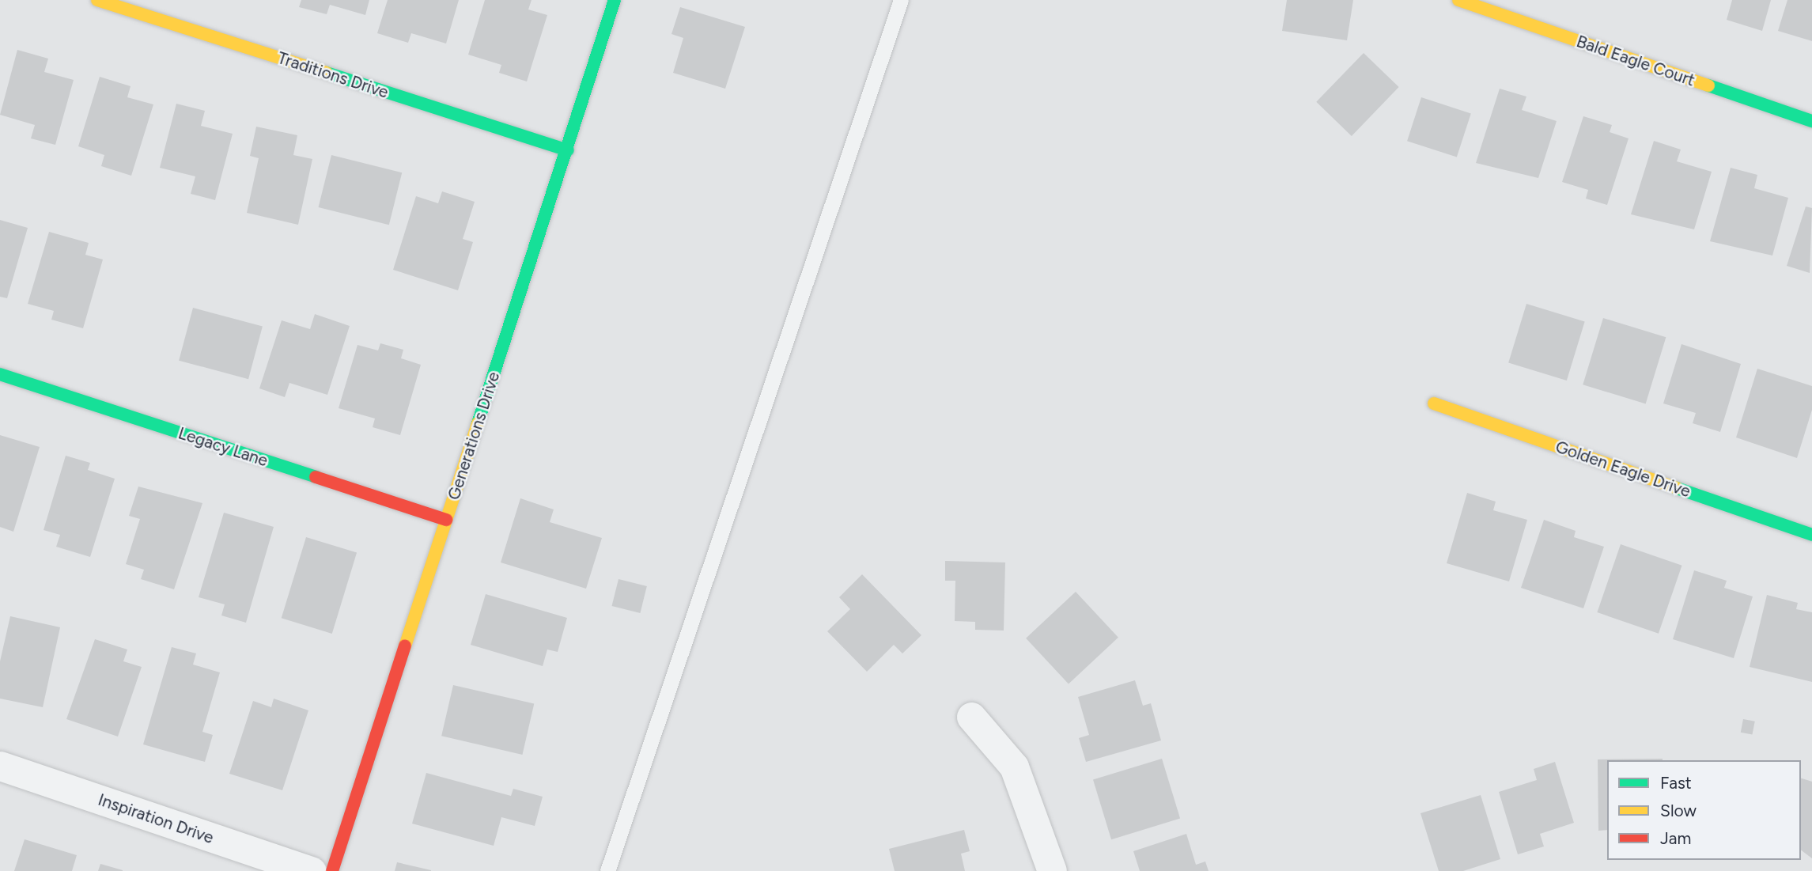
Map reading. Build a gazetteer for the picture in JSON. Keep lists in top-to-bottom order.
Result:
{
  "streets": {
    "street": [
      "Bald Eagle Court",
      "Traditions Drive",
      "Generations Drive",
      "Legacy Lane",
      "Golden Eagle Drive",
      "Inspiration Drive"
    ]
  },
  "crossings": [
    ["Traditions Drive", "Generations Drive"],
    ["Generations Drive", "Legacy Lane"]
  ],
  "legend": ["Fast", "Slow", "Jam"]
}
